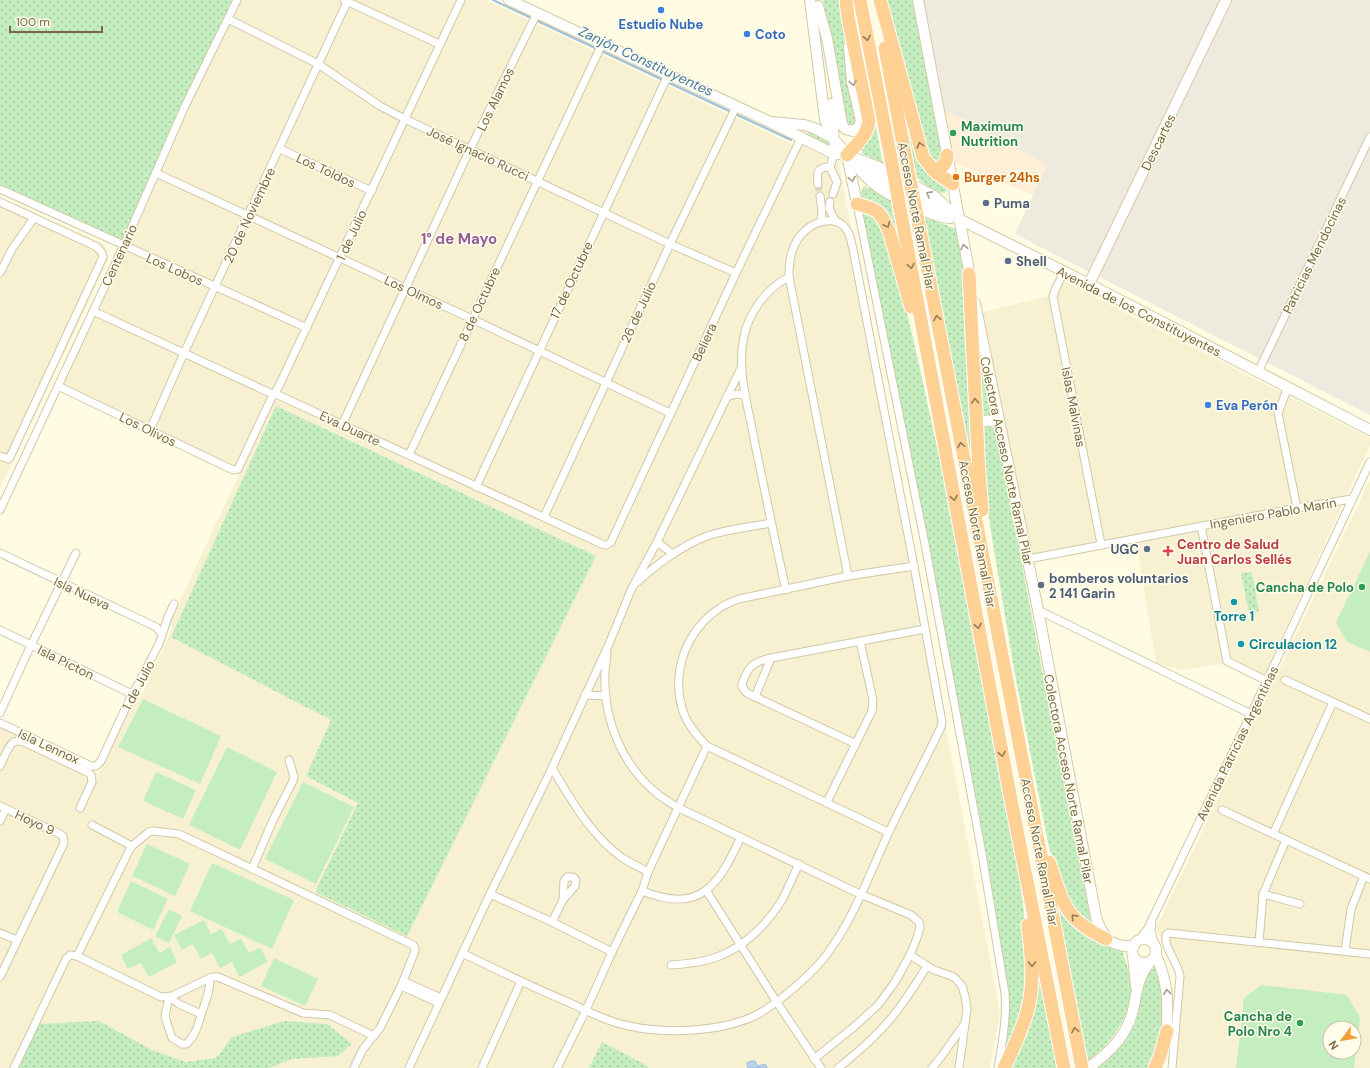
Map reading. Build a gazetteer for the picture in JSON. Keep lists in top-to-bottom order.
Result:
{
  "streets": {
    "highway": ["Acceso Norte Ramal Pilar"],
    "street": [
      "Los Alamos",
      "Descartes",
      "José Ignacio Rucci",
      "Los Toldos",
      "20 de Noviembre",
      "1 de Julio",
      "Centenario",
      "Patricias Mendocinas",
      "Los Lobos",
      "17 de Octubre",
      "Los Olmos",
      "8 de Octubre",
      "Avenida de los Constituyentes",
      "26 de Julio",
      "Beliera",
      "Islas Malvinas",
      "Eva Duarte",
      "Los Olivos",
      "Colectora Acceso Norte Ramal Pilar",
      "Ingeniero Pablo Marín",
      "Isla Nueva",
      "Isla Picton",
      "Avenida Patricias Argentinas",
      "Isla Lennox",
      "Hoyo 9"
    ]
  },
  "crossings": [
    ["Los Alamos", "José Ignacio Rucci"],
    ["Los Alamos", "Los Olmos"],
    ["Los Alamos", "Avenida de los Constituyentes"],
    ["Los Alamos", "Eva Duarte"],
    ["Descartes", "Avenida de los Constituyentes"],
    ["José Ignacio Rucci", "20 de Noviembre"],
    ["José Ignacio Rucci", "1 de Julio"],
    ["José Ignacio Rucci", "Centenario"],
    ["José Ignacio Rucci", "17 de Octubre"],
    ["José Ignacio Rucci", "8 de Octubre"],
    ["José Ignacio Rucci", "26 de Julio"],
    ["José Ignacio Rucci", "Beliera"],
    ["Los Toldos", "20 de Noviembre"],
    ["Los Toldos", "1 de Julio"],
    ["20 de Noviembre", "Los Lobos"],
    ["20 de Noviembre", "Los Olmos"],
    ["20 de Noviembre", "Eva Duarte"],
    ["20 de Noviembre", "Los Olivos"],
    ["1 de Julio", "Los Lobos"],
    ["1 de Julio", "Los Olmos"],
    ["1 de Julio", "Eva Duarte"],
    ["1 de Julio", "Los Olivos"],
    ["1 de Julio", "Isla Nueva"],
    ["1 de Julio", "Isla Picton"],
    ["1 de Julio", "Isla Lennox"],
    ["Centenario", "Los Lobos"],
    ["Centenario", "Los Olmos"],
    ["Centenario", "Eva Duarte"],
    ["Centenario", "Los Olivos"],
    ["Patricias Mendocinas", "Avenida de los Constituyentes"],
    ["17 de Octubre", "Los Olmos"],
    ["17 de Octubre", "Avenida de los Constituyentes"],
    ["17 de Octubre", "Eva Duarte"],
    ["Los Olmos", "8 de Octubre"],
    ["Los Olmos", "26 de Julio"],
    ["Los Olmos", "Beliera"],
    ["8 de Octubre", "Avenida de los Constituyentes"],
    ["8 de Octubre", "Eva Duarte"],
    ["Avenida de los Constituyentes", "26 de Julio"],
    ["Avenida de los Constituyentes", "Beliera"],
    ["Avenida de los Constituyentes", "Islas Malvinas"],
    ["Avenida de los Constituyentes", "Colectora Acceso Norte Ramal Pilar"],
    ["26 de Julio", "Eva Duarte"],
    ["Beliera", "Eva Duarte"],
    ["Islas Malvinas", "Ingeniero Pablo Marín"],
    ["Colectora Acceso Norte Ramal Pilar", "Ingeniero Pablo Marín"],
    ["Ingeniero Pablo Marín", "Avenida Patricias Argentinas"]
  ],
  "districts": ["1° de Mayo"],
  "water": ["Zanjón Constituyentes"],
  "places": {
    "other": [
      "Estudio Nube",
      "Coto",
      "Maximum Nutrition",
      "Burger 24hs",
      "Puma",
      "Shell",
      "Eva Perón",
      "UGC",
      "bomberos voluntarios 2 141 Garin",
      "Cancha de Polo",
      "Torre 1",
      "Circulacion 12",
      "Cancha de Polo Nro 4"
    ],
    "health": ["Centro de Salud Juan Carlos Sellés"]
  },
  "scale_bar": "100 m",
  "north": "bottom left"
}
